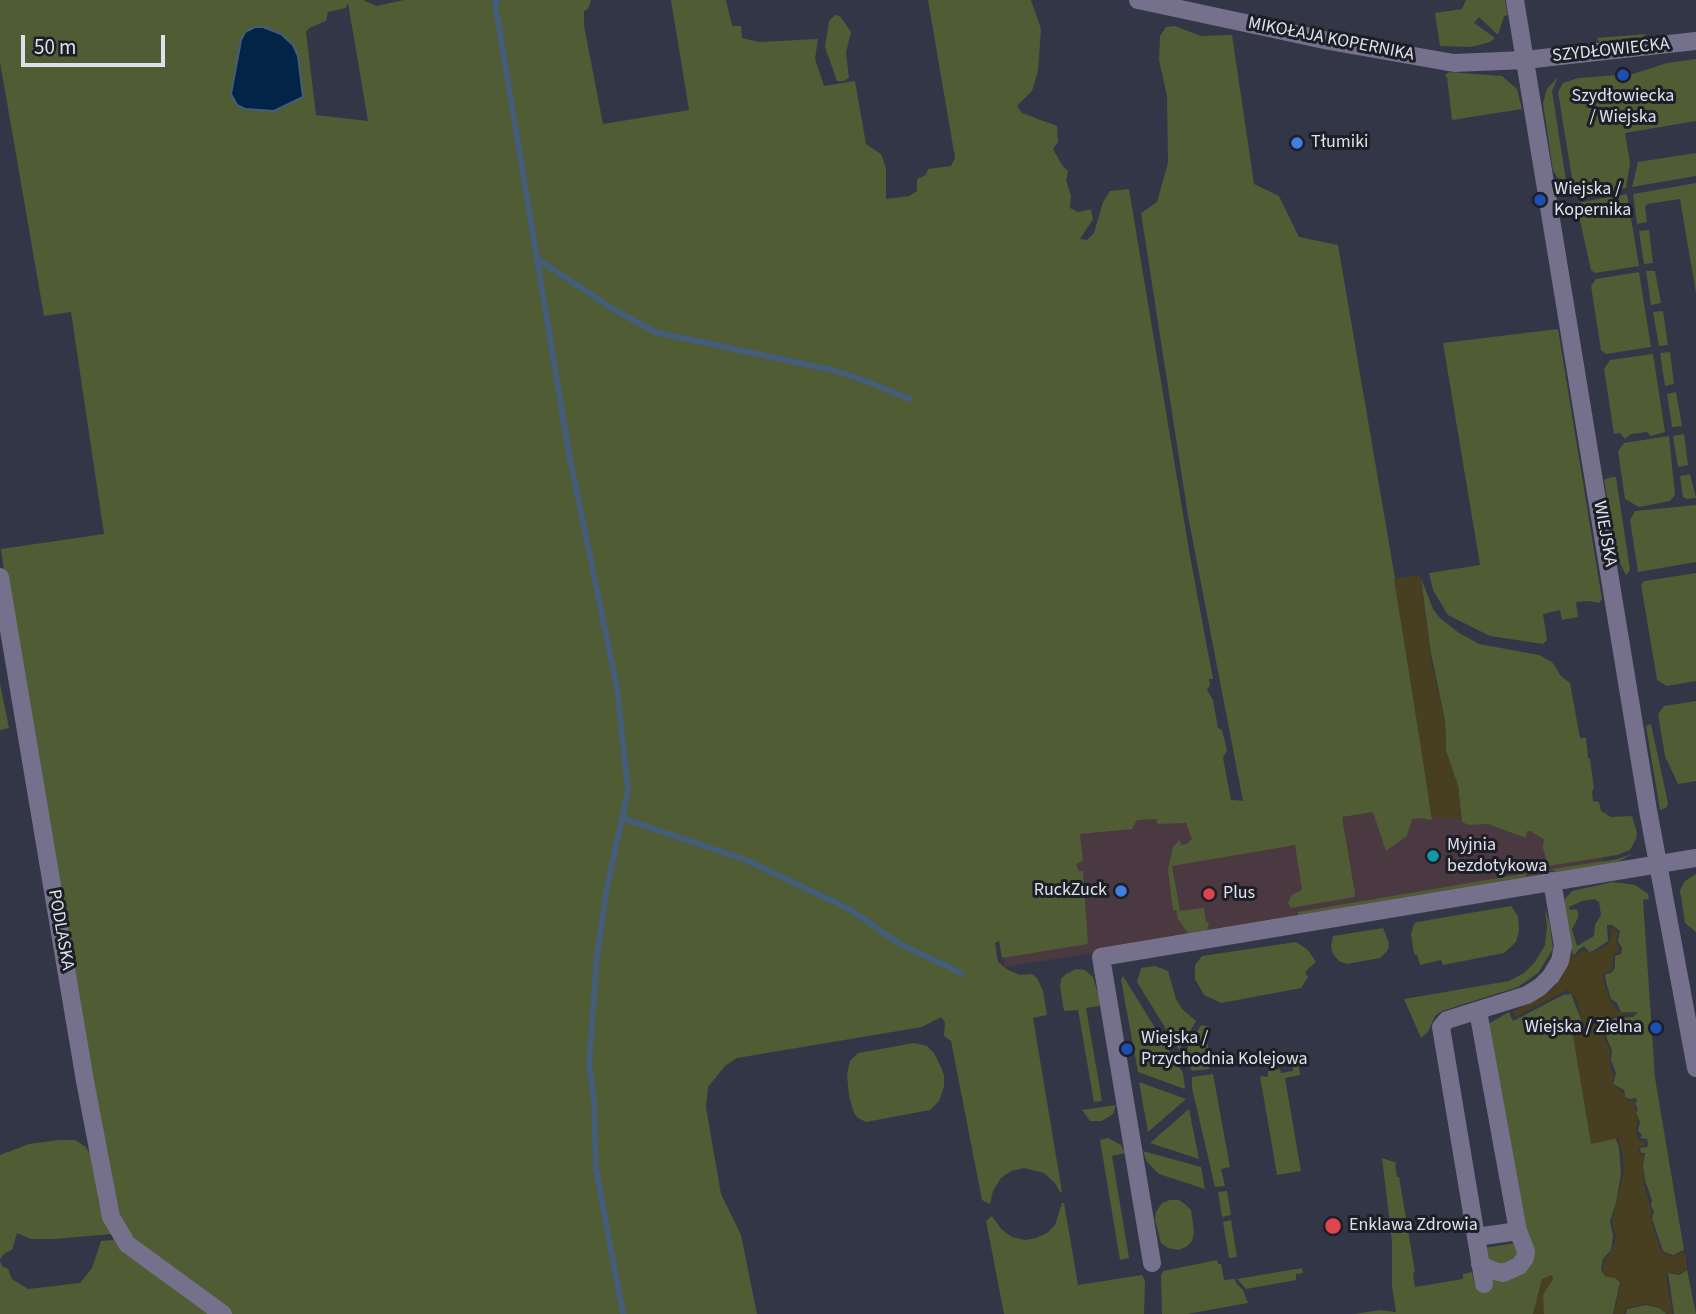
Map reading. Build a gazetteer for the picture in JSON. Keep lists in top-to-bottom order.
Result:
{
  "streets": {
    "street": [
      "MIKOŁAJA KOPERNIKA",
      "SZYDŁOWIECKA",
      "WIEJSKA",
      "PODLASKA"
    ]
  },
  "crossings": [
    ["MIKOŁAJA KOPERNIKA", "SZYDŁOWIECKA"],
    ["MIKOŁAJA KOPERNIKA", "WIEJSKA"],
    ["SZYDŁOWIECKA", "WIEJSKA"]
  ],
  "places": [
    "Szydłowiecka / Wiejska",
    "Tłumiki",
    "Wiejska / Kopernika",
    "Myjnia bezdotykowa",
    "RuckZuck",
    "Plus",
    "Wiejska / Zielna",
    "Wiejska / Przychodnia Kolejowa",
    "Enklawa Zdrowia"
  ],
  "scale_bar": "50 m"
}
